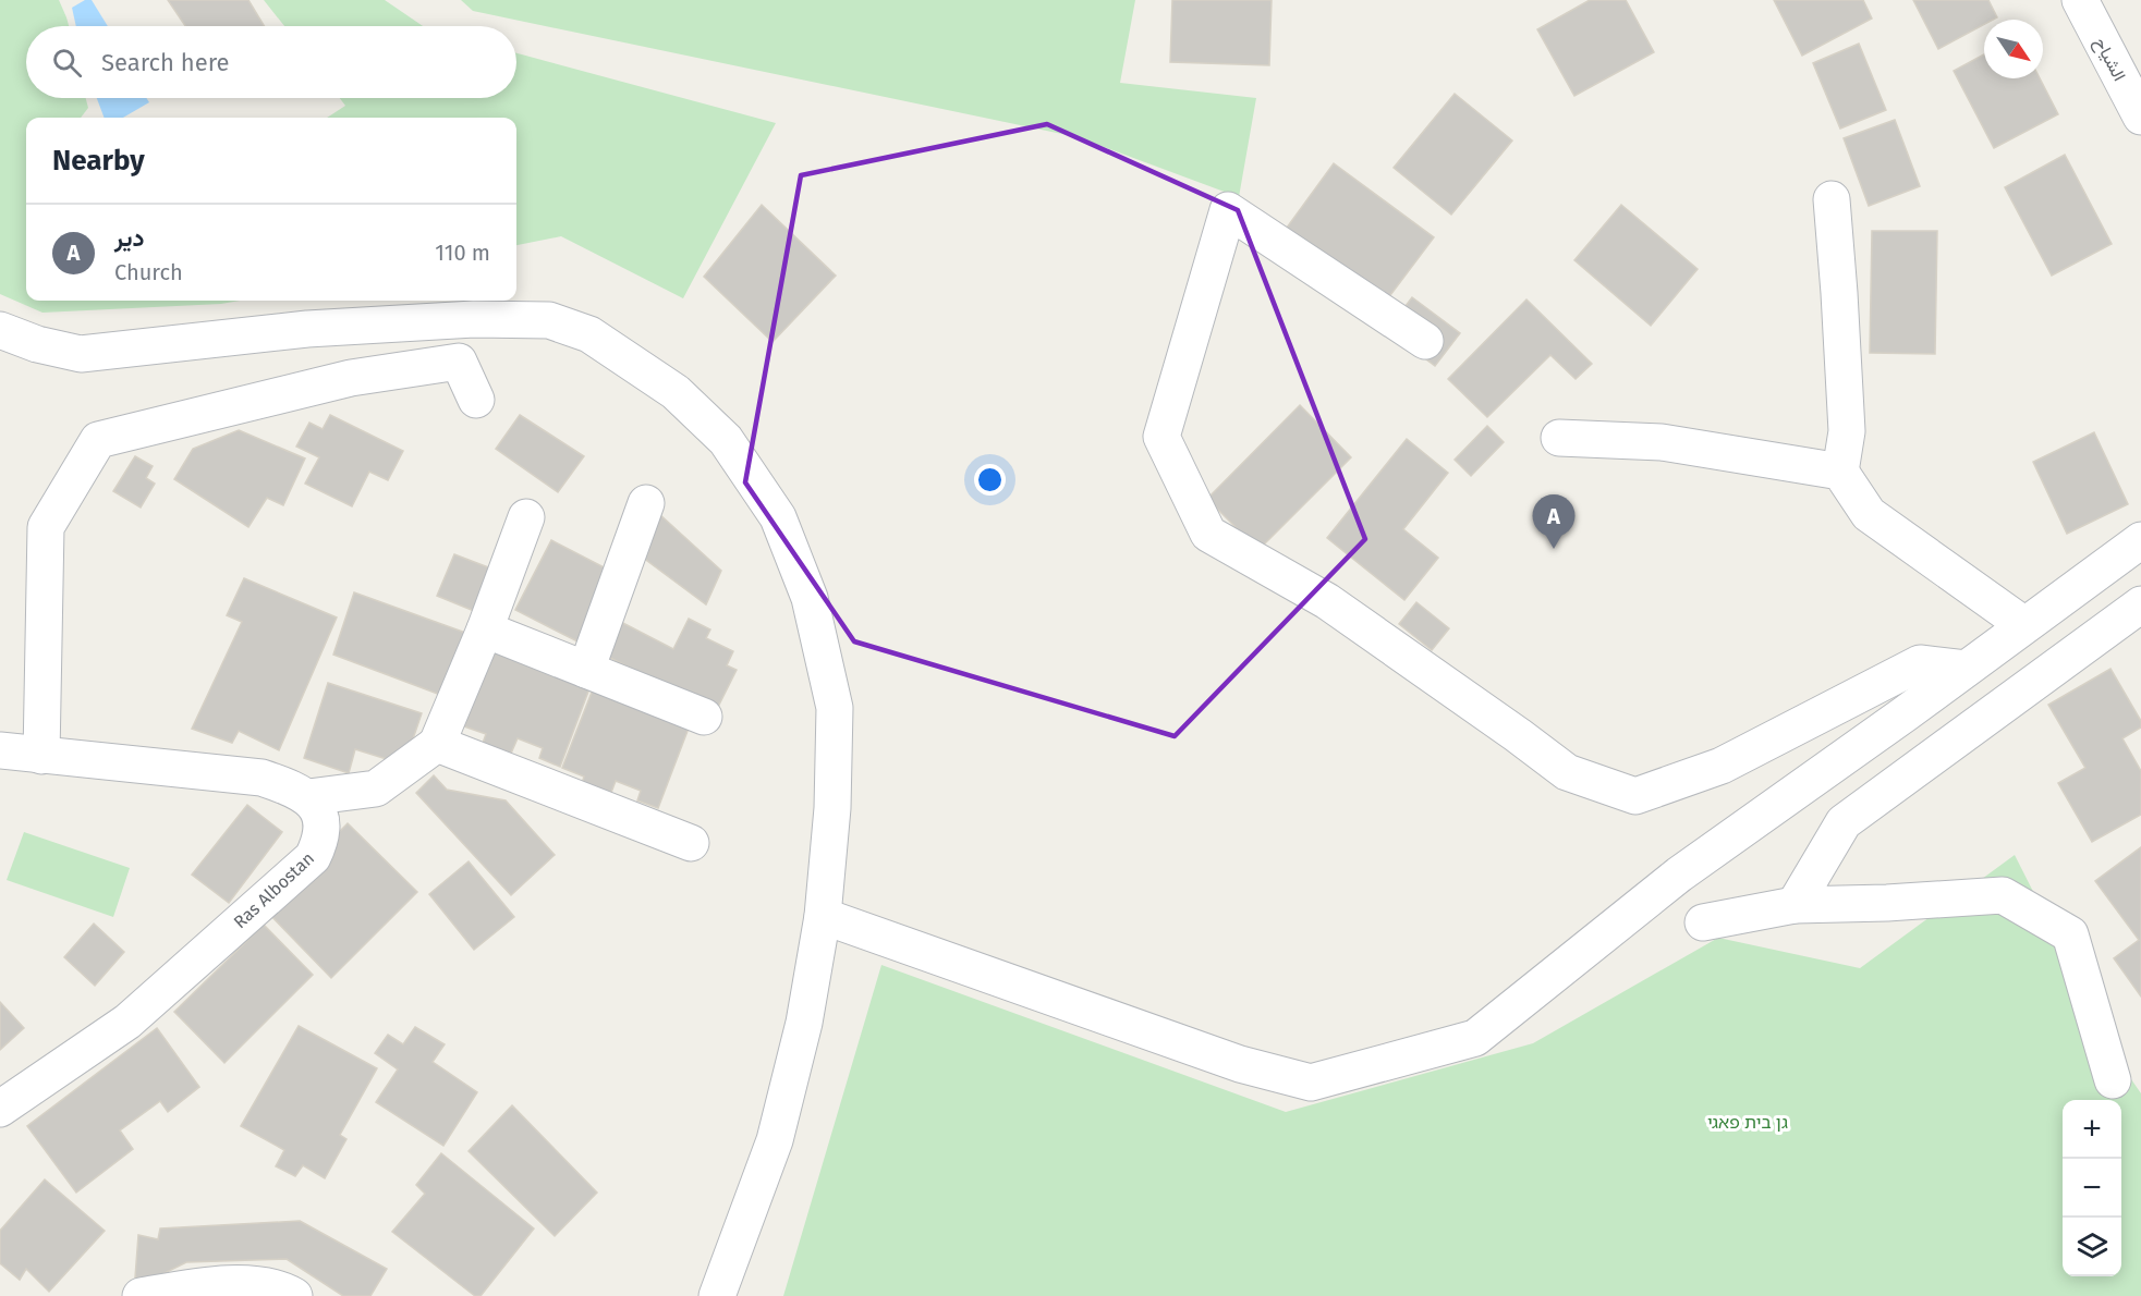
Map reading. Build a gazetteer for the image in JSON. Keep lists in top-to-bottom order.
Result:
{
  "streets": {
    "street": ["الشياح", "Ras Albostan"]
  },
  "parks": ["גן בית פאגי"],
  "north": "bottom right",
  "page": {
    "search": "Search here",
    "heading": "Nearby",
    "list": [
      {
        "mark": "A",
        "name": "دير",
        "note": "Church",
        "value": "110 m"
      }
    ],
    "pins": "A",
    "map_buttons": ["+", "−"]
  }
}
